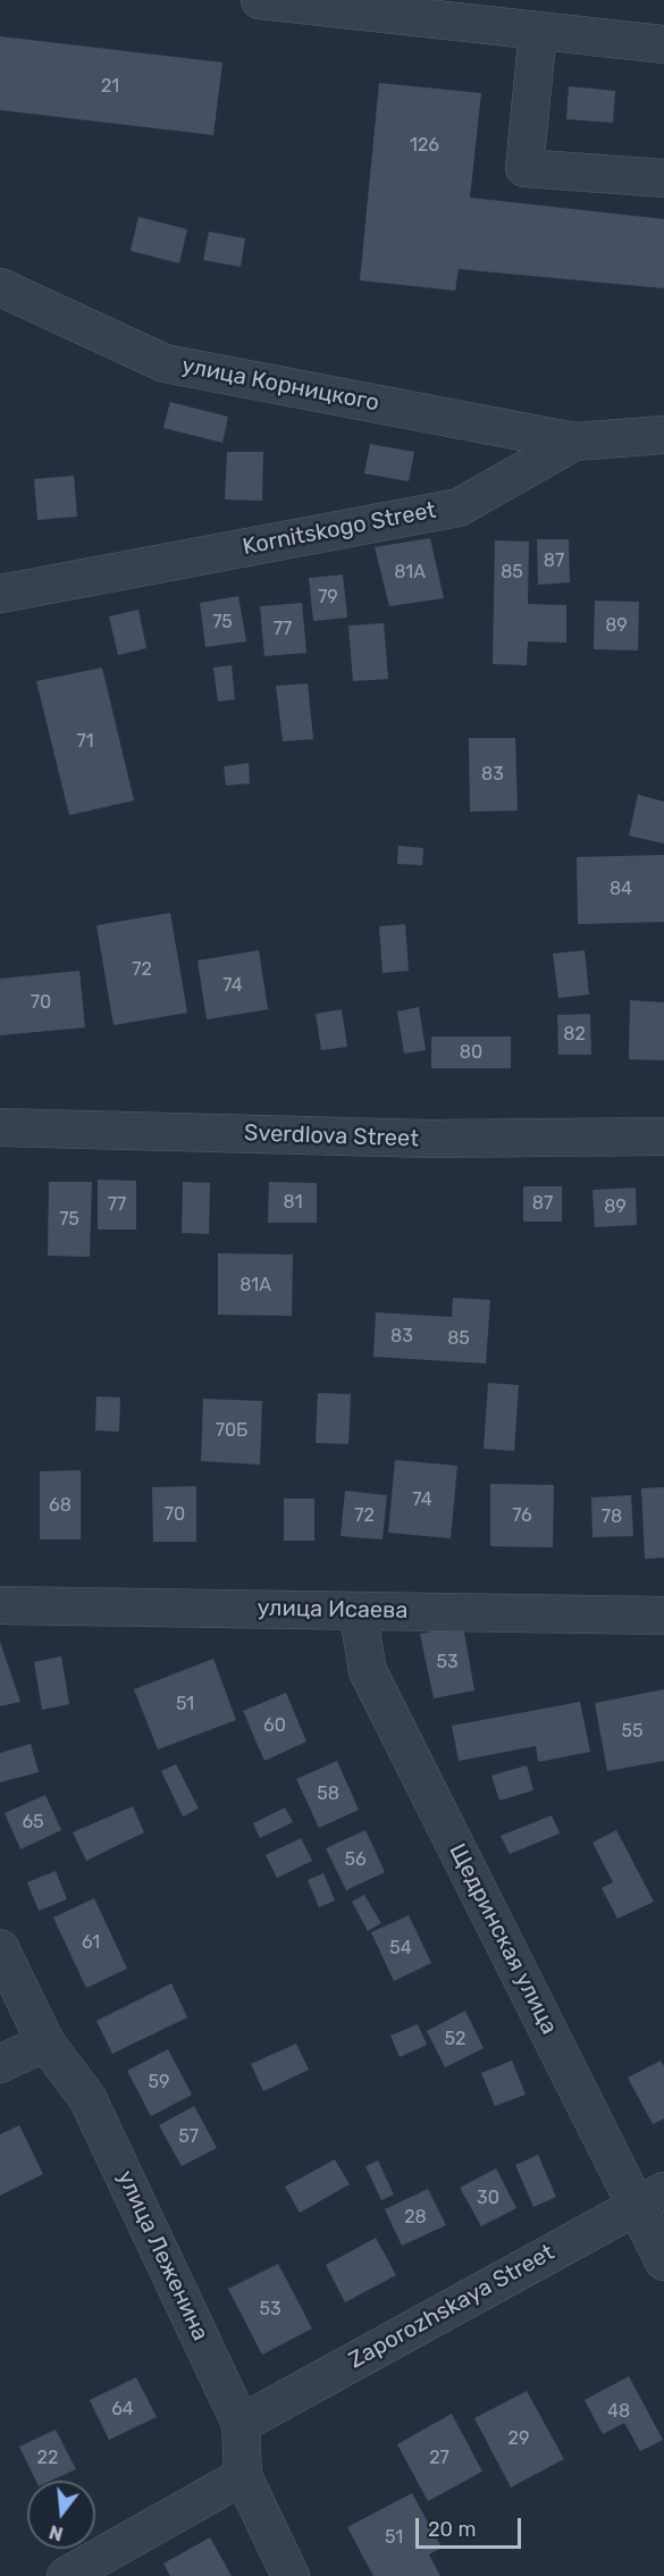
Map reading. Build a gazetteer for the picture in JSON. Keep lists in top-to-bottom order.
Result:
{
  "streets": {
    "street": [
      "улица Корницкого",
      "Kornitskogo Street",
      "Sverdlova Street",
      "улица Исаева",
      "Щедринская улица",
      "улица Леженина",
      "Zaporozhskaya Street"
    ]
  },
  "crossings": [
    ["улица Корницкого", "Kornitskogo Street"],
    ["улица Исаева", "Щедринская улица"],
    ["Щедринская улица", "Zaporozhskaya Street"],
    ["улица Леженина", "Zaporozhskaya Street"]
  ],
  "house_numbers": [
    "21",
    "126",
    "87",
    "81А",
    "85",
    "79",
    "75",
    "89",
    "77",
    "71",
    "83",
    "84",
    "72",
    "74",
    "70",
    "82",
    "80",
    "81",
    "87",
    "77",
    "89",
    "75",
    "81А",
    "83",
    "85",
    "70Б",
    "74",
    "68",
    "70",
    "72",
    "76",
    "78",
    "53",
    "51",
    "60",
    "55",
    "58",
    "65",
    "56",
    "61",
    "54",
    "52",
    "59",
    "57",
    "30",
    "28",
    "53",
    "64",
    "48",
    "29",
    "22",
    "27",
    "51"
  ],
  "scale_bar": "20 m",
  "north": "bottom"
}
